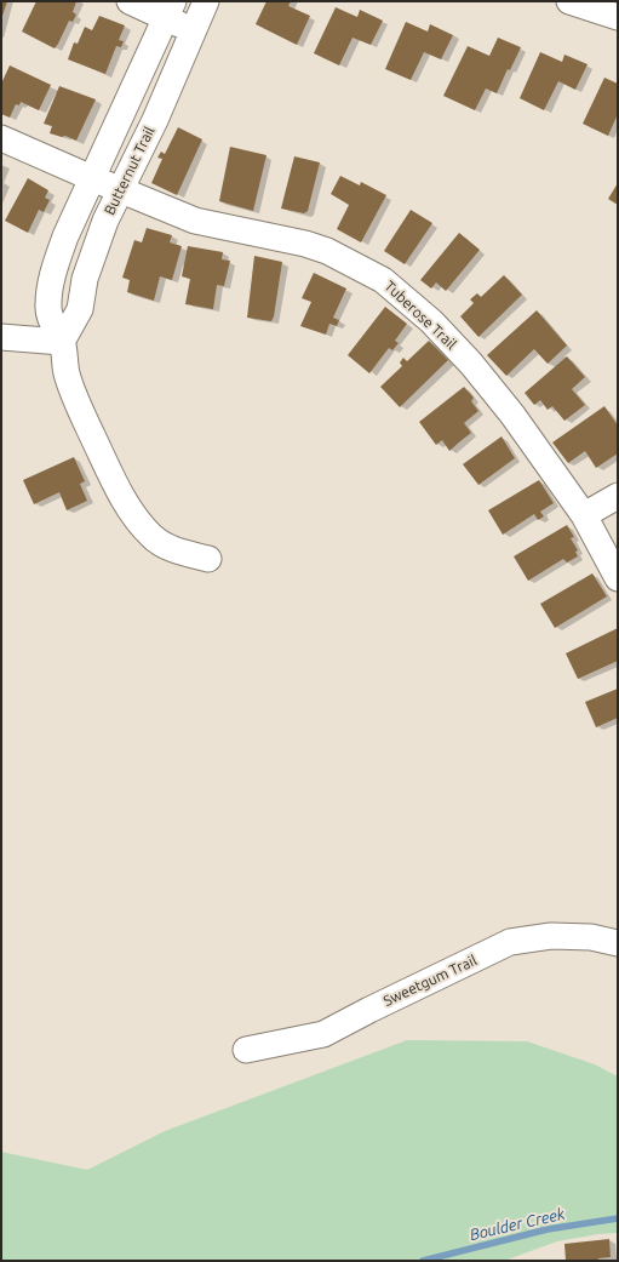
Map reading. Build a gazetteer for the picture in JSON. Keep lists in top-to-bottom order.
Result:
{
  "streets": {
    "street": ["Butternut Trail", "Tuberose Trail", "Sweetgum Trail"]
  },
  "crossings": [
    ["Butternut Trail", "Tuberose Trail"]
  ],
  "water": ["Boulder Creek"]
}
